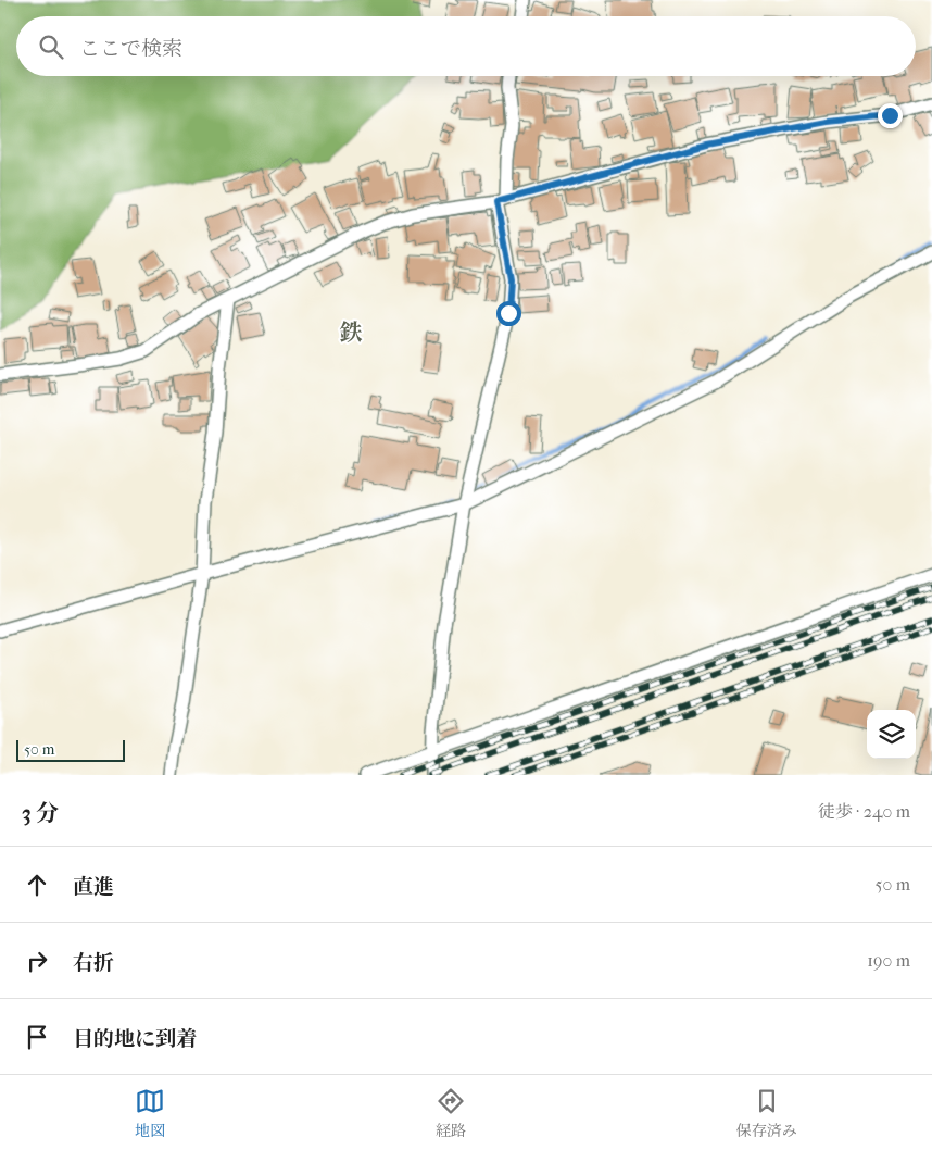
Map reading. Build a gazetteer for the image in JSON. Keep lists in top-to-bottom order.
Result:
{
  "districts": ["鉄"],
  "scale_bar": "50 m",
  "page": {
    "search": "ここで検索",
    "scale": "50 m",
    "heading": ["3 分", "徒歩 · 240 m"],
    "list": [
      ["直進", "50 m"],
      ["右折", "190 m"],
      "目的地に到着"
    ],
    "nav": ["地図", "経路", "保存済み"]
  }
}
